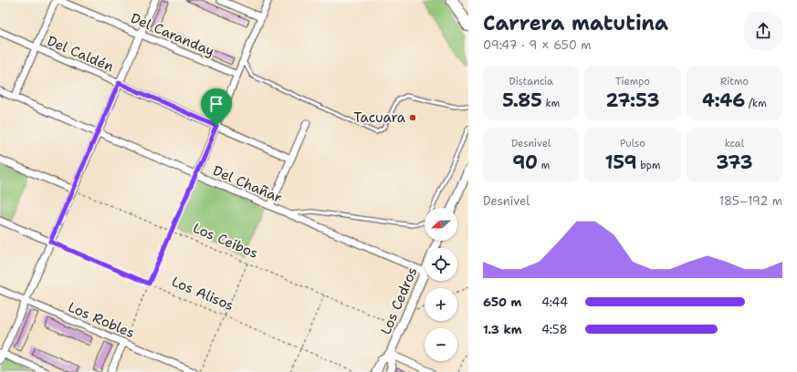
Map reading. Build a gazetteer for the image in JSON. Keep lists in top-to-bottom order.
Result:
{
  "streets": {
    "street": [
      "Del Caranday",
      "Del Caldén",
      "Del Chañar",
      "Los Cedros",
      "Los Robles"
    ],
    "path": ["Los Ceibos", "Los Alisos"]
  },
  "crossings": [
    ["Del Chañar", "Los Cedros"],
    ["Los Ceibos", "Los Cedros"]
  ],
  "places": ["Tacuara"],
  "north": "left",
  "page": {
    "heading": ["Carrera matutina", "09:47 · 9 × 650 m"],
    "stats": [
      ["Distancia", "5.85 km"],
      ["Tiempo", "27:53"],
      ["Ritmo", "4:46 /km"],
      ["Desnivel", "90 m"],
      ["Pulso", "159 bpm"],
      ["kcal", "373"]
    ],
    "chart": ["Desnivel", "185–192 m"],
    "map_buttons": ["+", "−"],
    "list": [
      {
        "name": "650 m",
        "note": "4:44"
      },
      {
        "name": "1.3 km",
        "note": "4:58"
      }
    ]
  }
}
